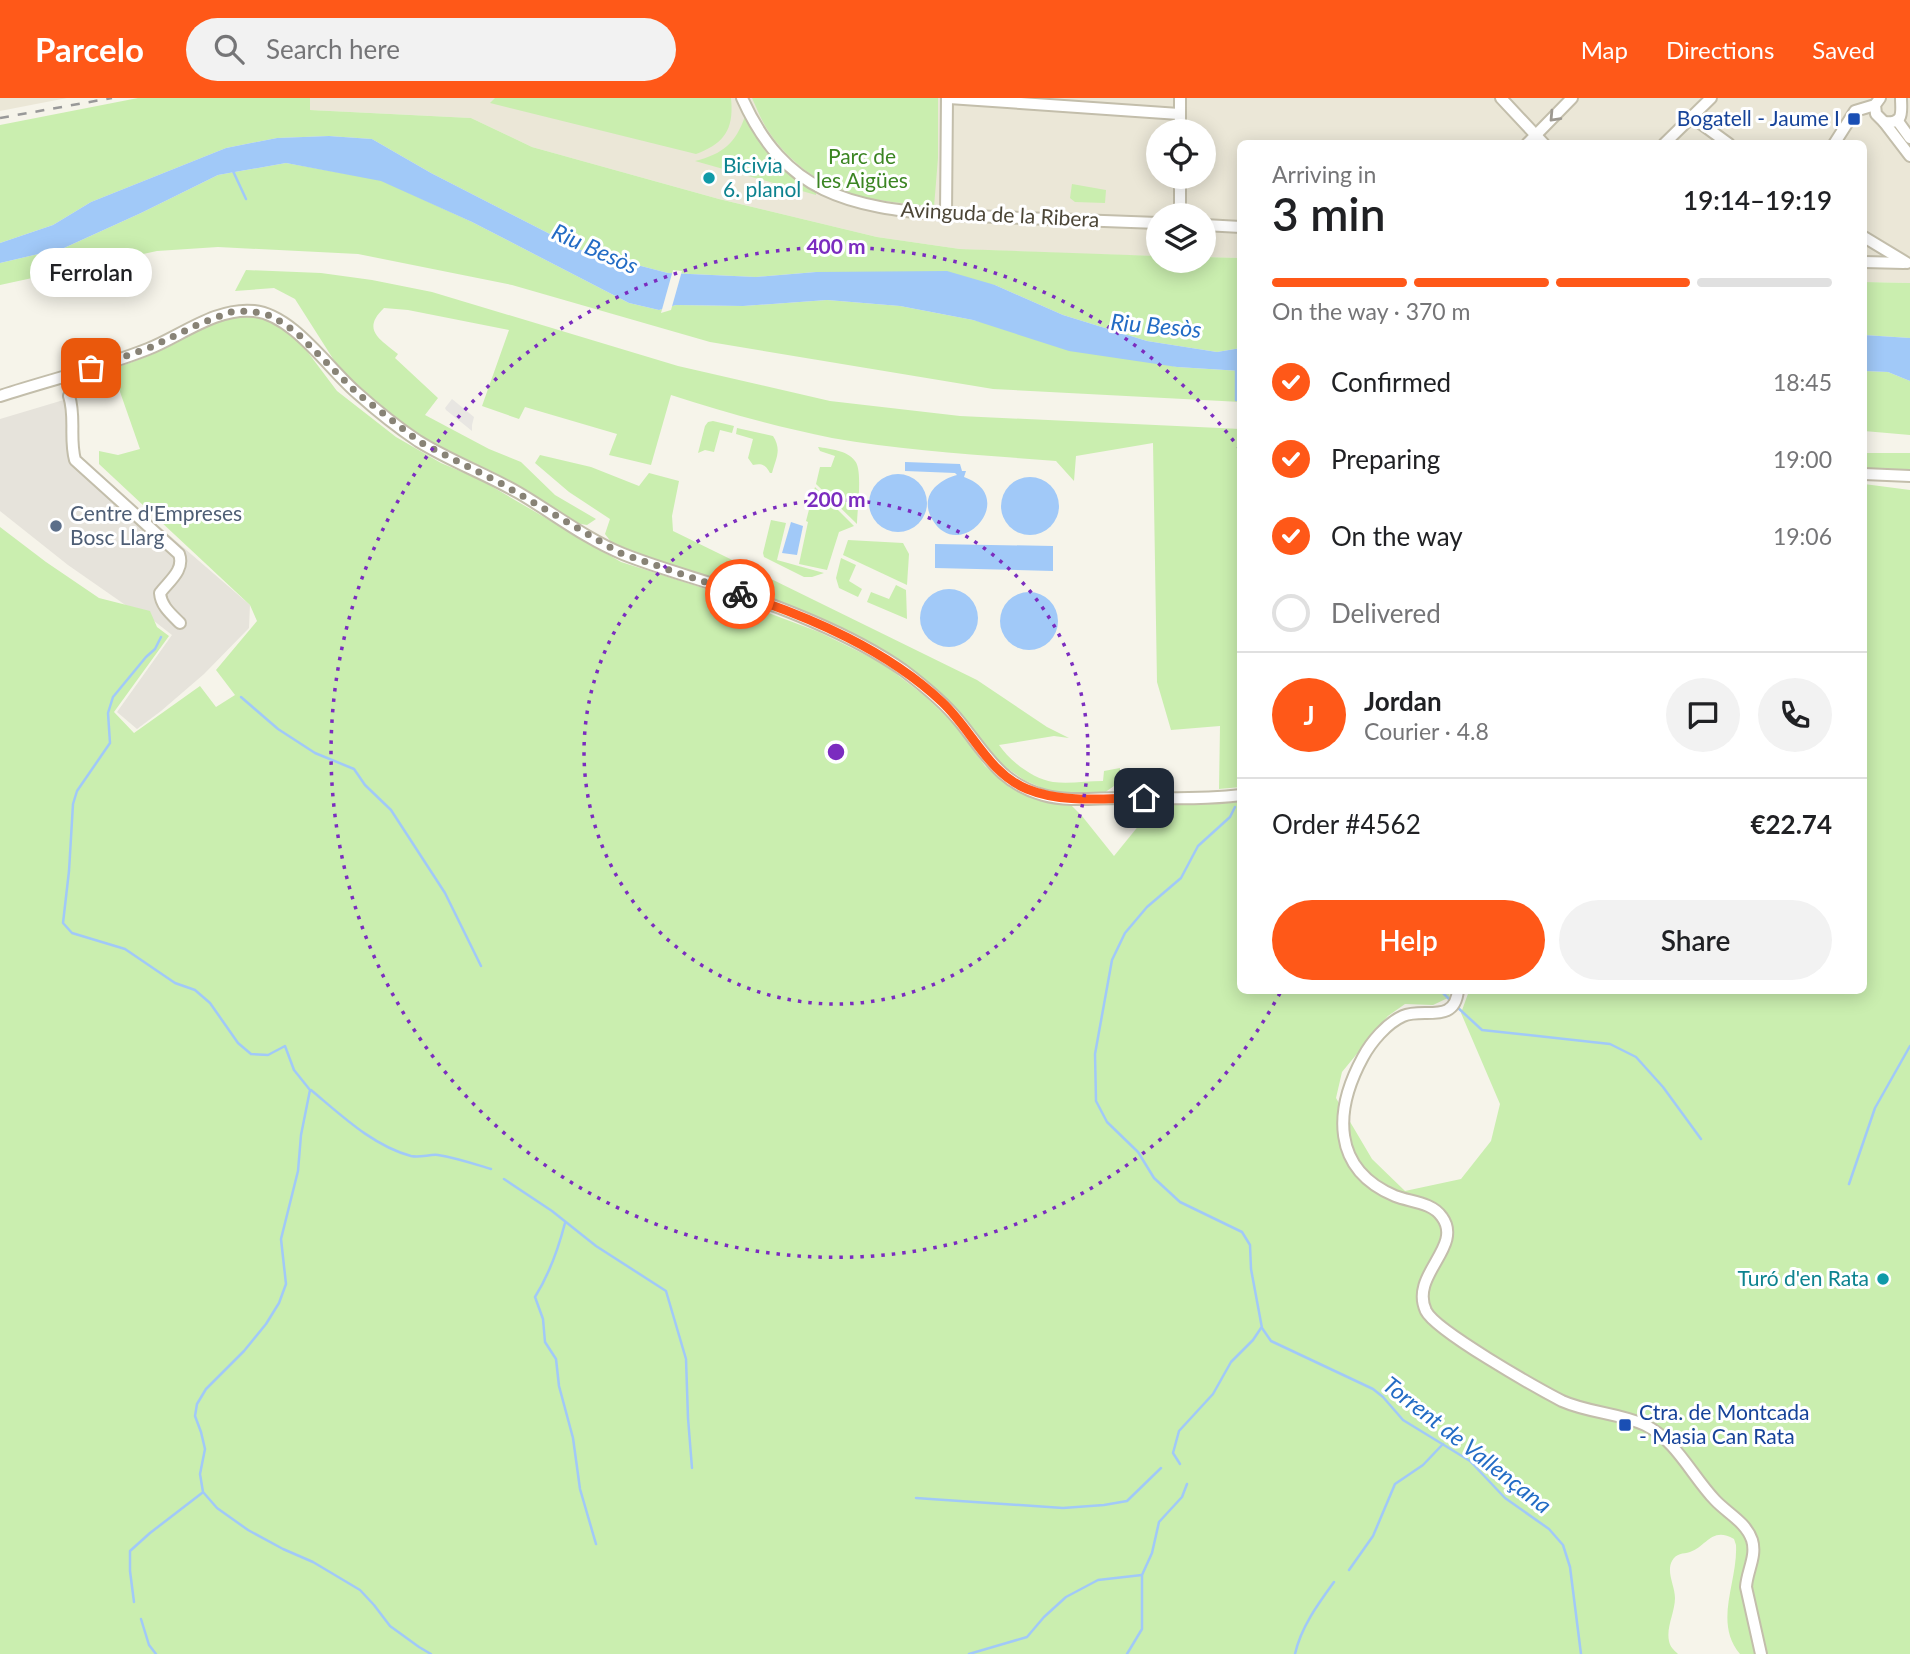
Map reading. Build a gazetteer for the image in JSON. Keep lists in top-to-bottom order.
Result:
{
  "streets": {
    "street": ["Avinguda de la Ribera"]
  },
  "water": ["Riu Besòs", "Torrent de Vallençana"],
  "parks": ["Parc de les Aigües"],
  "places": {
    "transit": ["Bogatell - Jaume I", "Ctra. de Montcada - Masia Can Rata"],
    "other": [
      "Bicivia 6. planol",
      "Ferrolan",
      "Centre d'Empreses Bosc Llarg",
      "Turó d'en Rata"
    ]
  },
  "page": {
    "header": "Parcelo",
    "search": "Search here",
    "nav": ["Map", "Directions", "Saved"],
    "heading": ["3 min", "Arriving in", "19:14–19:19"],
    "panel": [
      "Jordan",
      "Courier · 4.8",
      "Order #4562",
      "€22.74"
    ],
    "bubble": "Ferrolan",
    "bar": "On the way · 370 m",
    "list": [
      ["Confirmed", "18:45"],
      ["Preparing", "19:00"],
      ["On the way", "19:06"],
      "Delivered"
    ],
    "round": "J",
    "buttons": ["Help", "Share"]
  },
  "rings": ["400 m", "200 m"]
}
